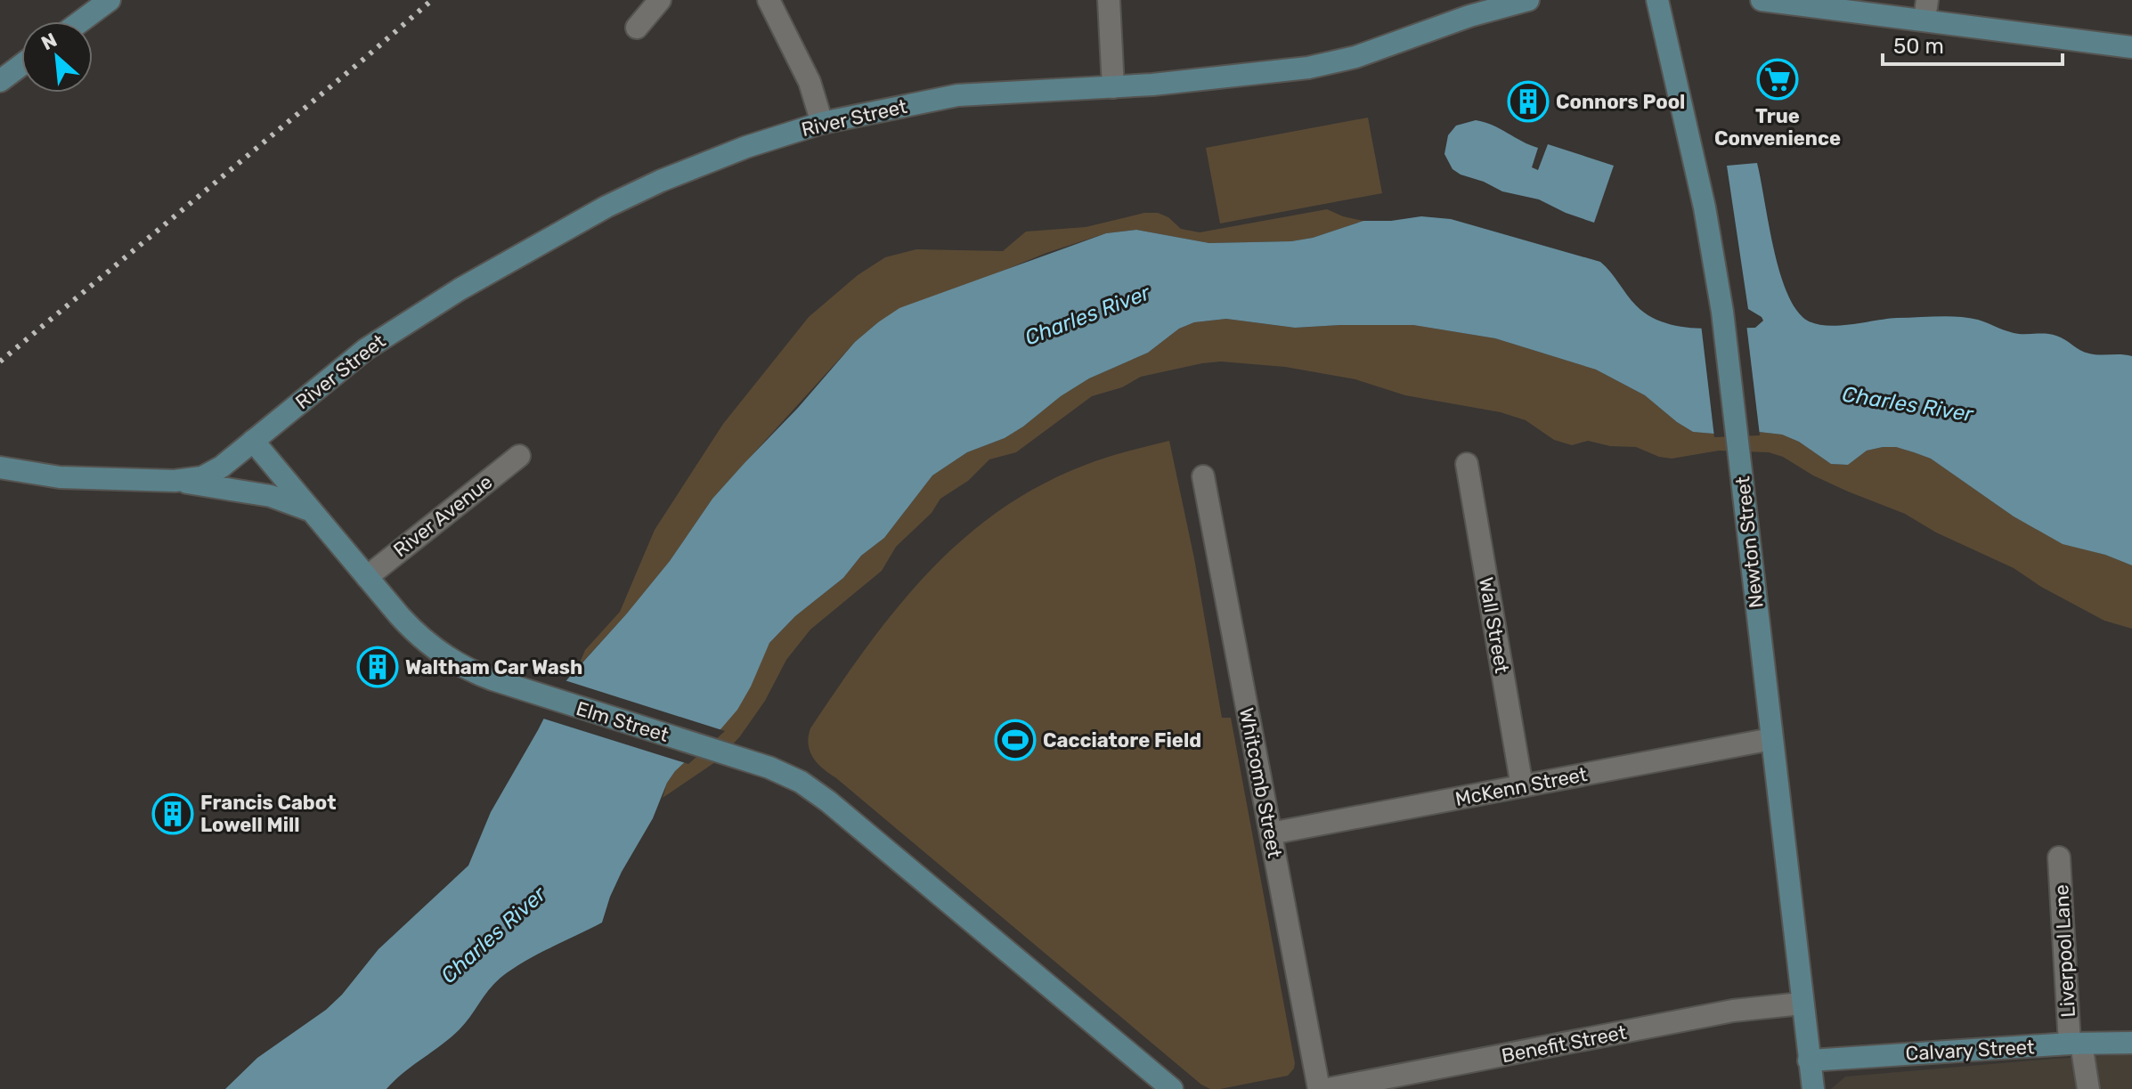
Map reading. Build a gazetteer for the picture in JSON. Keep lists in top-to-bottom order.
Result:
{
  "streets": {
    "main road": [
      "River Street",
      "Newton Street",
      "Elm Street",
      "Calvary Street"
    ],
    "street": [
      "River Avenue",
      "Wall Street",
      "Whitcomb Street",
      "McKenn Street",
      "Liverpool Lane",
      "Benefit Street"
    ]
  },
  "crossings": [
    ["River Street", "Elm Street"],
    ["River Avenue", "Elm Street"],
    ["Newton Street", "McKenn Street"],
    ["Newton Street", "Benefit Street"],
    ["Newton Street", "Calvary Street"],
    ["Wall Street", "McKenn Street"],
    ["Whitcomb Street", "McKenn Street"],
    ["Liverpool Lane", "Calvary Street"]
  ],
  "water": ["Charles River"],
  "places": {
    "supermarket": ["True Convenience"],
    "building": ["Connors Pool", "Waltham Car Wash", "Francis Cabot Lowell Mill"],
    "sports": ["Cacciatore Field"]
  },
  "scale_bar": "50 m",
  "north": "top left"
}
